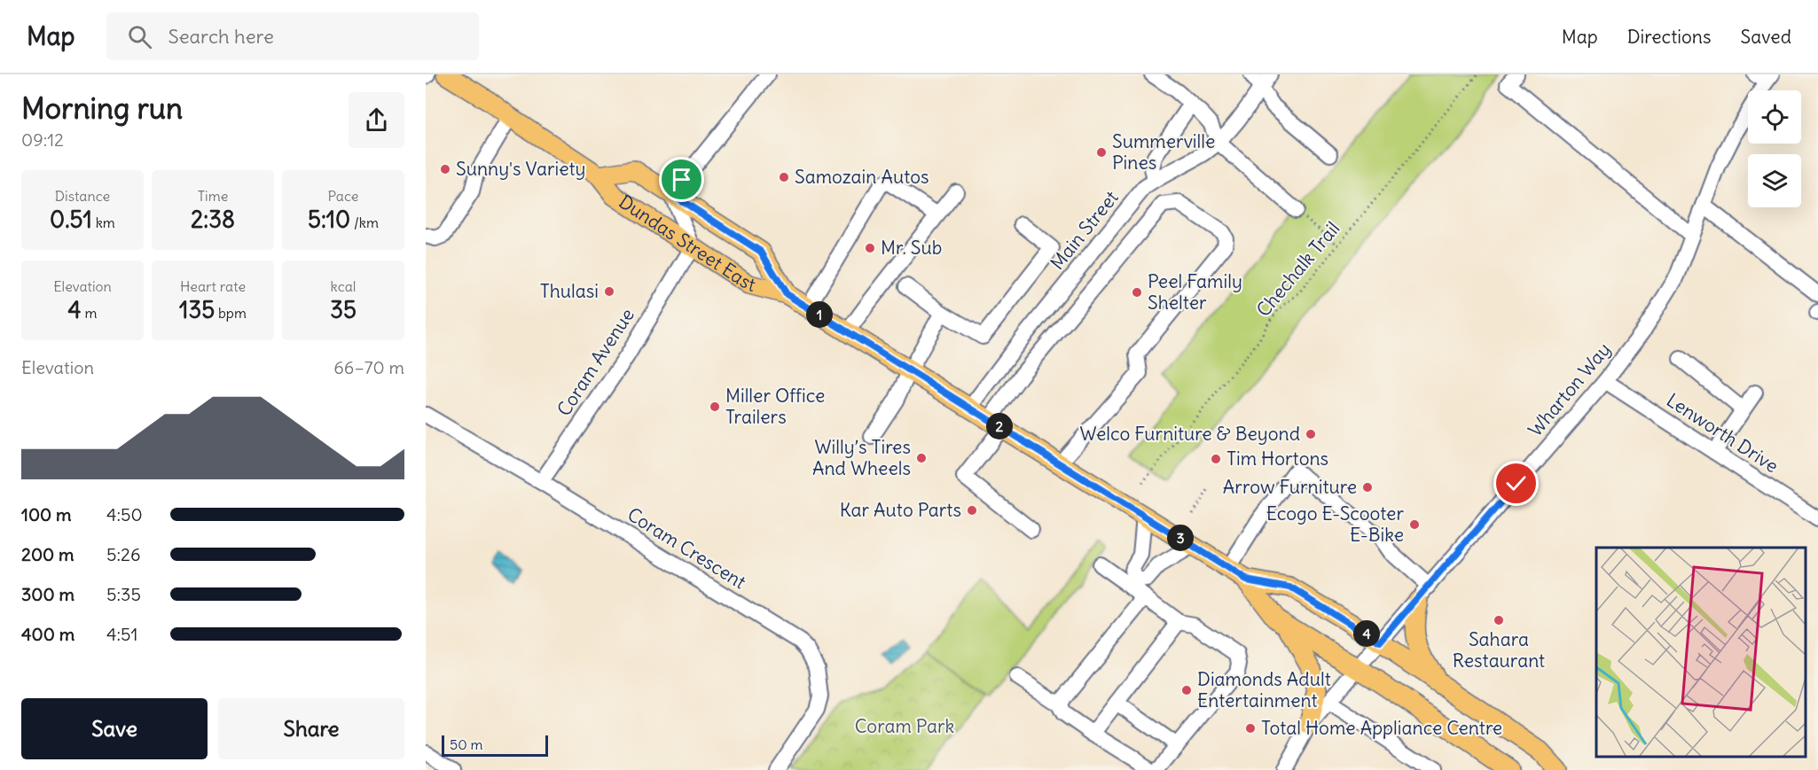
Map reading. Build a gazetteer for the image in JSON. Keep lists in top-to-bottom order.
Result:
{
  "streets": {
    "main road": ["Dundas Street East"],
    "street": [
      "Main Street",
      "Coram Avenue",
      "Wharton Way",
      "Lenworth Drive",
      "Coram Crescent"
    ],
    "path": ["Chechalk Trail"]
  },
  "crossings": [
    ["Main Street", "Dundas Street East"],
    ["Dundas Street East", "Coram Avenue"],
    ["Dundas Street East", "Wharton Way"],
    ["Coram Avenue", "Coram Crescent"],
    ["Wharton Way", "Lenworth Drive"]
  ],
  "parks": ["Coram Park"],
  "places": [
    "Summerville Pines",
    "Sunny's Variety",
    "Samozain Autos",
    "Mr. Sub",
    "Thulasi",
    "Peel Family Shelter",
    "Miller Office Trailers",
    "Welco Furniture & Beyond",
    "Willy’s Tires And Wheels",
    "Tim Hortons",
    "Arrow Furniture",
    "Kar Auto Parts",
    "Ecogo E-Scooter E-Bike",
    "Sahara Restaurant",
    "Diamonds Adult Entertainment",
    "Total Home Appliance Centre"
  ],
  "scale_bar": "50 m",
  "page": {
    "header": "Map",
    "search": "Search here",
    "nav": ["Map", "Directions", "Saved"],
    "heading": ["Morning run", "09:12"],
    "stats": [
      ["Distance", "0.51 km"],
      ["Time", "2:38"],
      ["Pace", "5:10 /km"],
      ["Elevation", "4 m"],
      ["Heart rate", "135 bpm"],
      ["kcal", "35"]
    ],
    "pins": [
      "1",
      "2",
      "3",
      "4"
    ],
    "chart": ["Elevation", "66–70 m"],
    "list": [
      {
        "name": "100 m",
        "note": "4:50"
      },
      {
        "name": "200 m",
        "note": "5:26"
      },
      {
        "name": "300 m",
        "note": "5:35"
      },
      {
        "name": "400 m",
        "note": "4:51"
      }
    ],
    "buttons": ["Save", "Share"],
    "scale": "50 m"
  }
}
